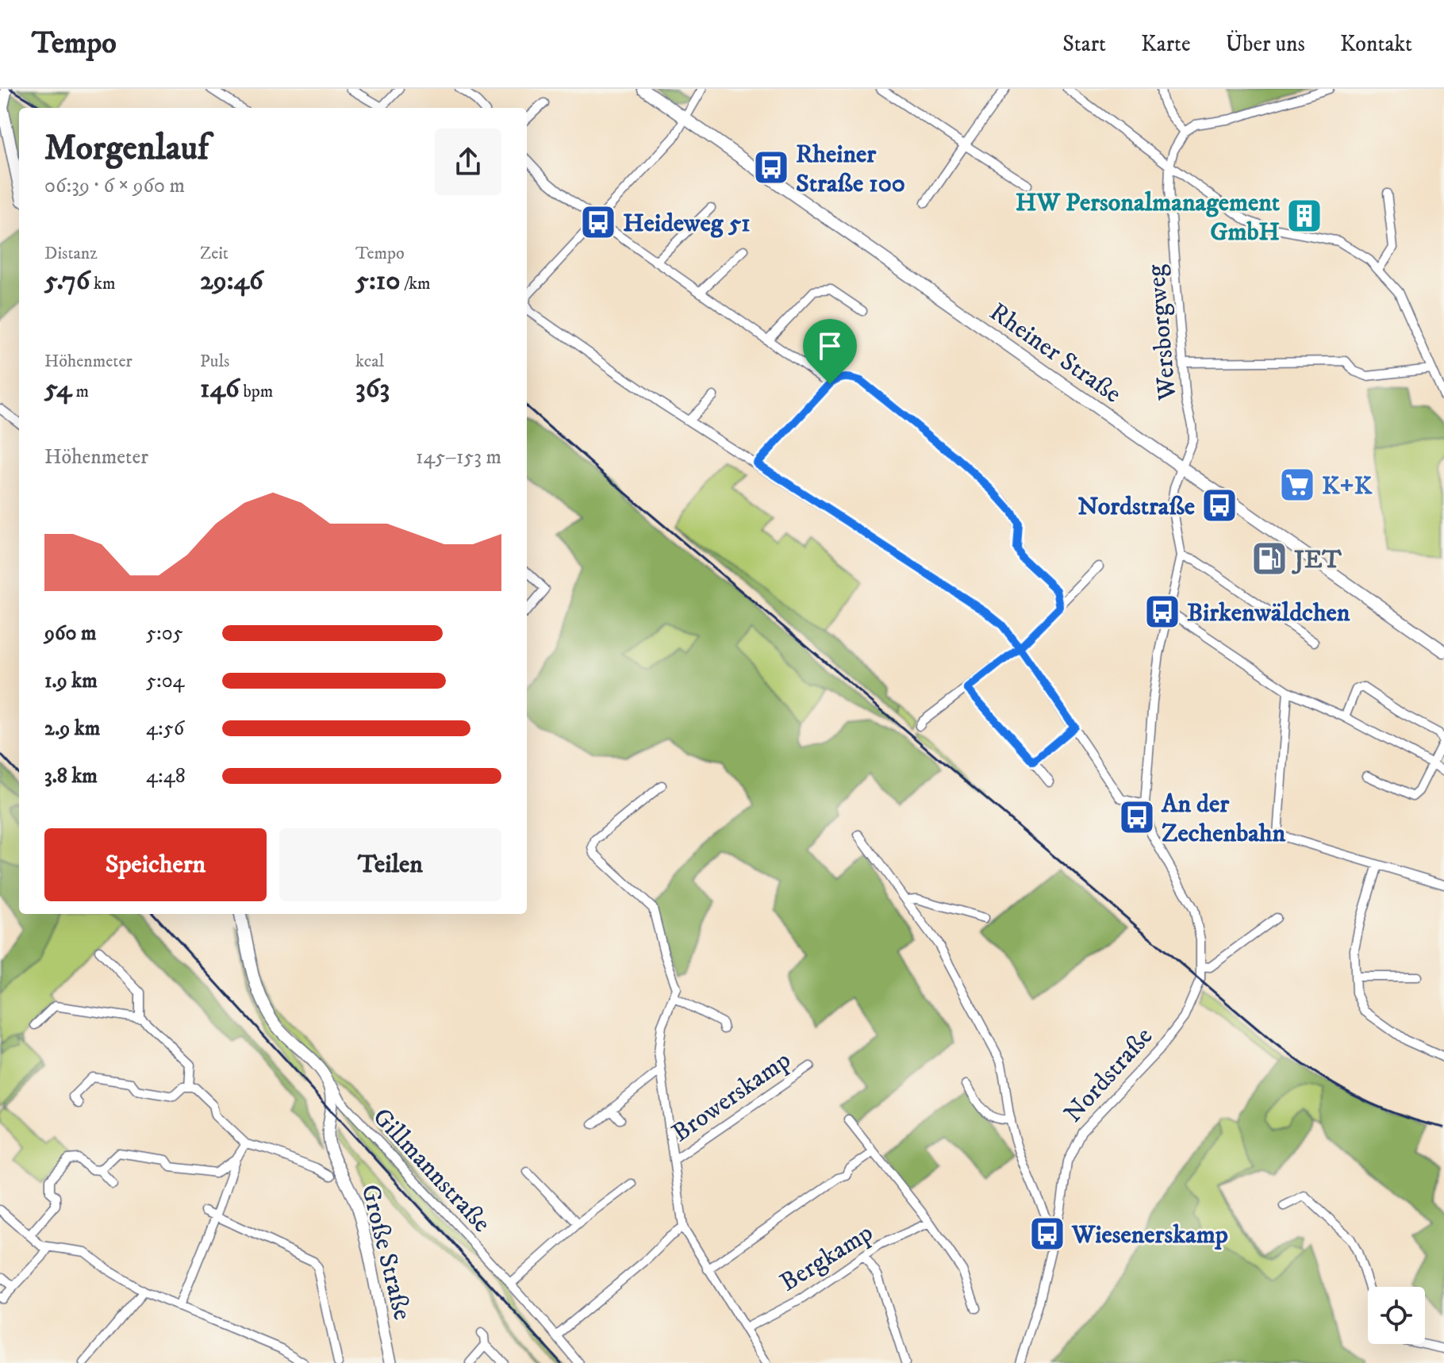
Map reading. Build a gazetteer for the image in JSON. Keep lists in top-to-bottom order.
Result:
{
  "streets": {
    "main road": ["Rheiner Straße", "Große Straße"],
    "street": [
      "Wersborgweg",
      "Nordstraße",
      "Browerskamp",
      "Gillmannstraße",
      "Bergkamp"
    ]
  },
  "crossings": [
    ["Wersborgweg", "Rheiner Straße"],
    ["Wersborgweg", "Nordstraße"],
    ["Rheiner Straße", "Nordstraße"],
    ["Browerskamp", "Bergkamp"],
    ["Gillmannstraße", "Große Straße"]
  ],
  "places": {
    "bus stop": [
      "Rheiner Straße 100",
      "Heideweg 51",
      "Nordstraße",
      "Birkenwäldchen",
      "An der Zechenbahn",
      "Wiesenerskamp"
    ],
    "building": ["HW Personalmanagement GmbH"],
    "supermarket": ["K+K"],
    "fuel station": ["JET"]
  },
  "page": {
    "header": "Tempo",
    "nav": [
      "Start",
      "Karte",
      "Über uns",
      "Kontakt"
    ],
    "heading": ["Morgenlauf", "06:39 · 6 × 960 m"],
    "stats": [
      ["Distanz", "5.76 km"],
      ["Zeit", "29:46"],
      ["Tempo", "5:10 /km"],
      ["Höhenmeter", "54 m"],
      ["Puls", "146 bpm"],
      ["kcal", "363"]
    ],
    "chart": ["Höhenmeter", "145–153 m"],
    "list": [
      {
        "name": "960 m",
        "note": "5:05"
      },
      {
        "name": "1.9 km",
        "note": "5:04"
      },
      {
        "name": "2.9 km",
        "note": "4:56"
      },
      {
        "name": "3.8 km",
        "note": "4:48"
      }
    ],
    "buttons": ["Speichern", "Teilen"]
  }
}
